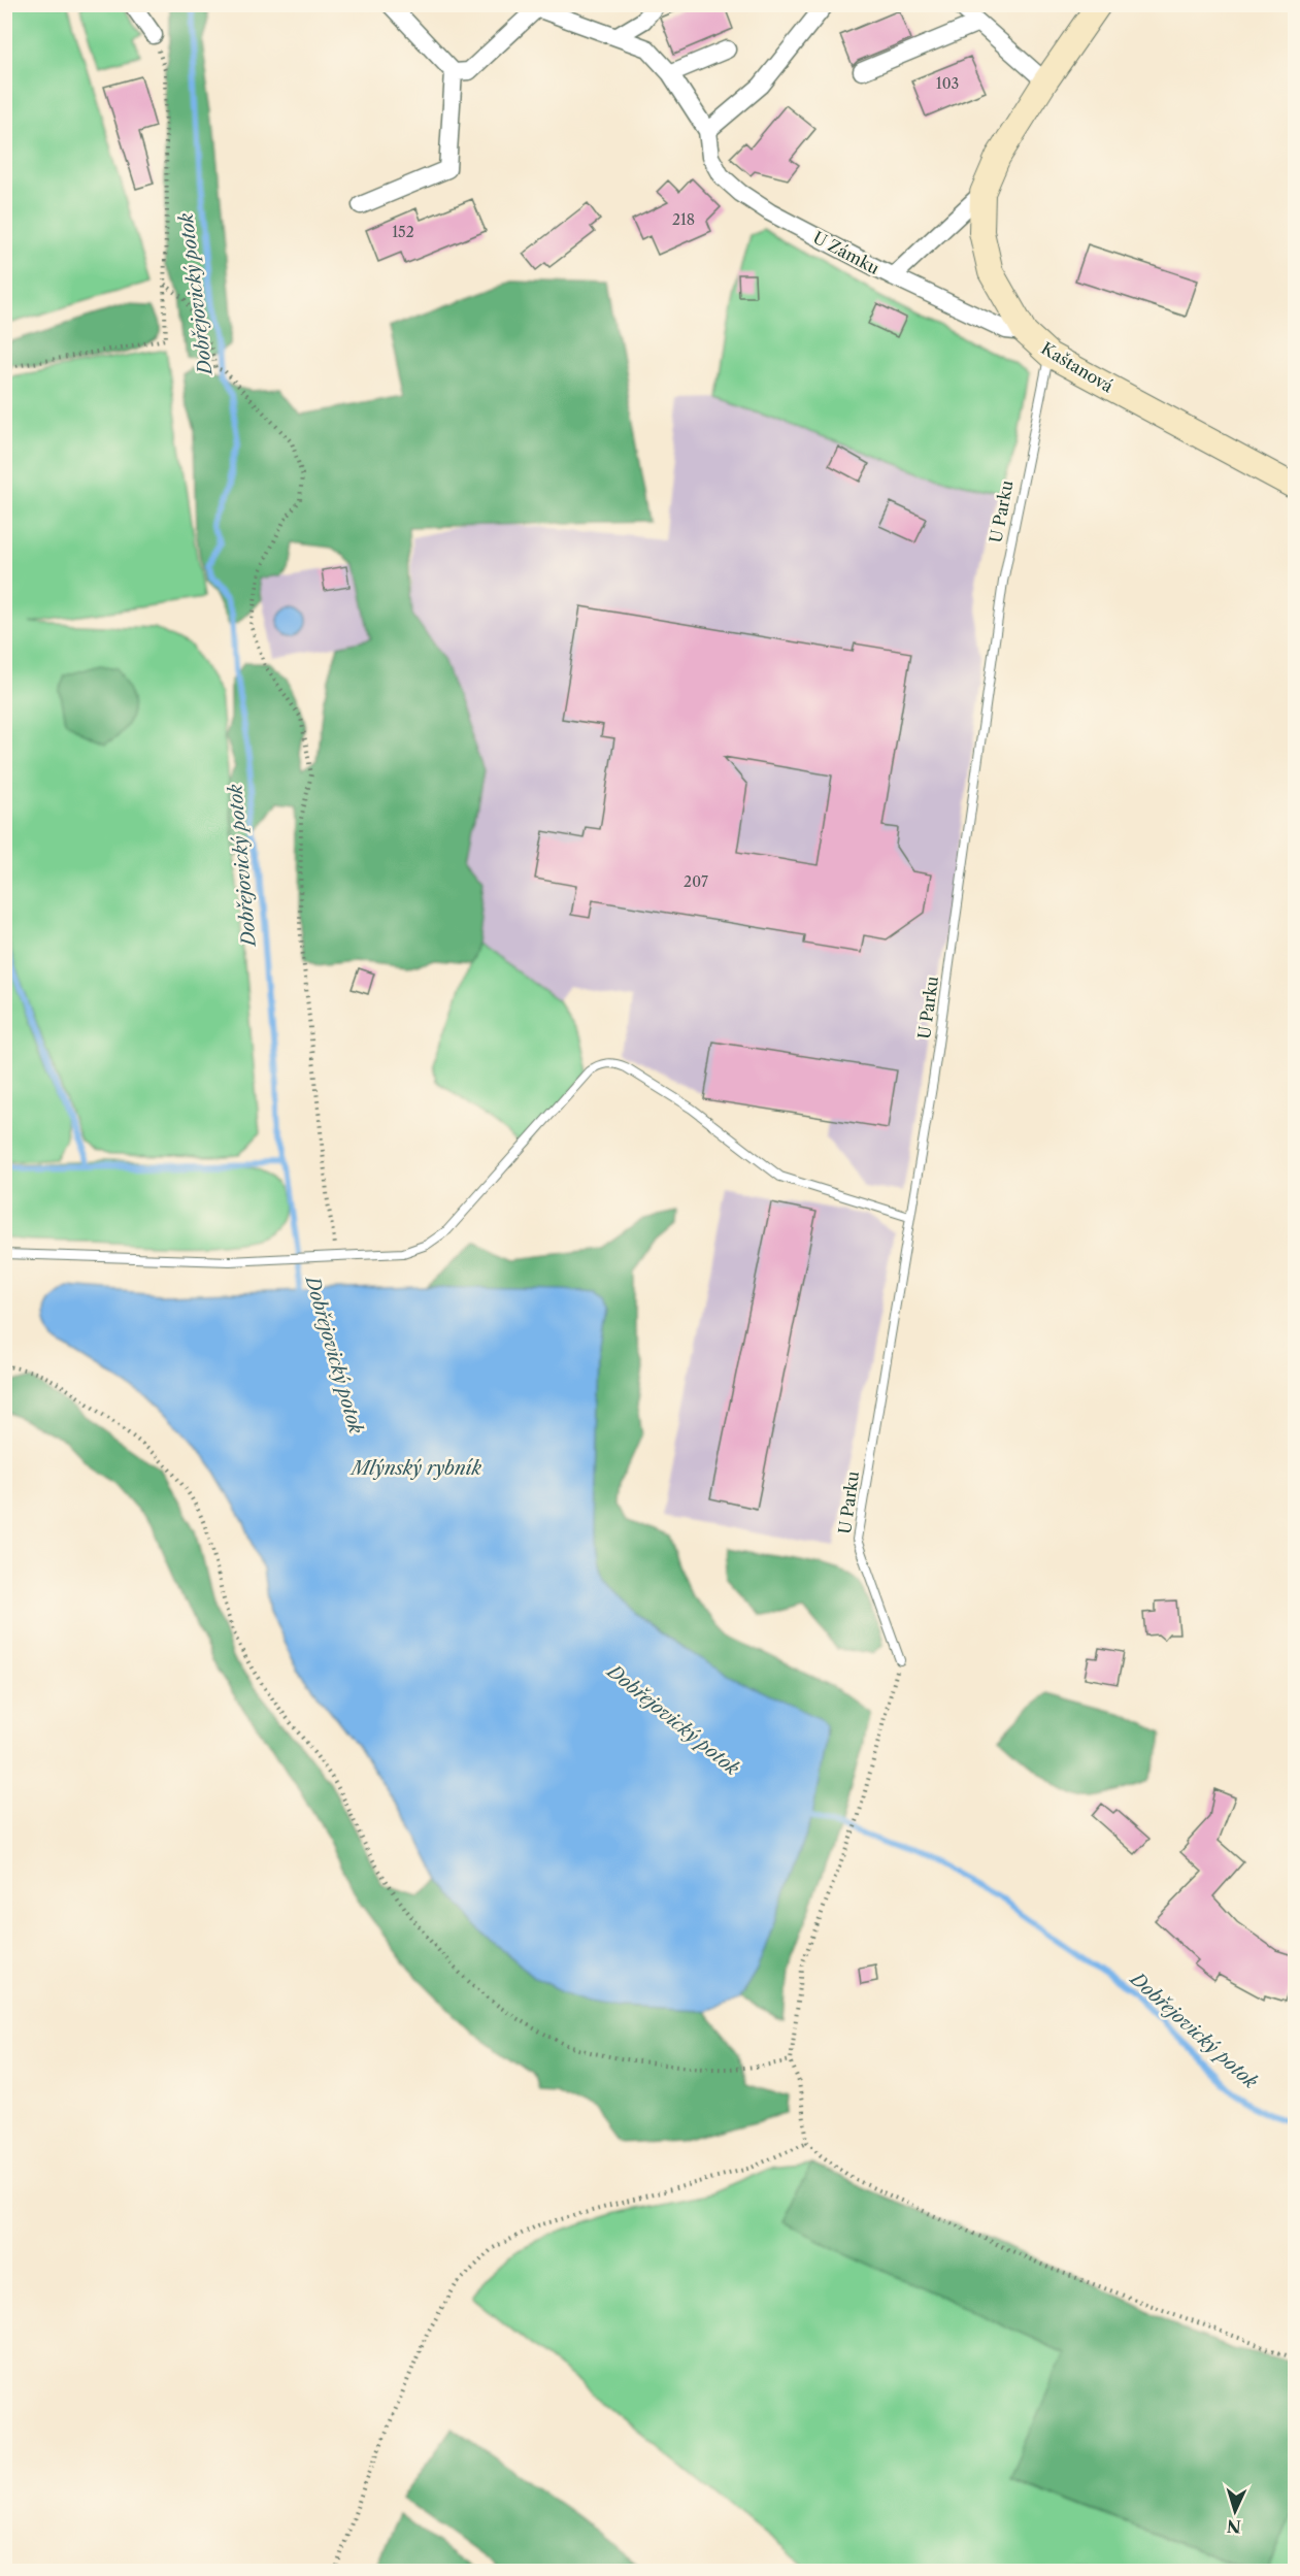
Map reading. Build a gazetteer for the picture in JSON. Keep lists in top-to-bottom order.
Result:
{
  "streets": {
    "street": ["U Zámku", "Kaštanová"],
    "lane": ["U Parku"]
  },
  "crossings": [
    ["U Zámku", "Kaštanová"],
    ["Kaštanová", "U Parku"]
  ],
  "water": ["Dobřejovický potok", "Mlýnský rybník"],
  "house_numbers": [
    "103",
    "218",
    "152",
    "207"
  ],
  "north": "bottom"
}
